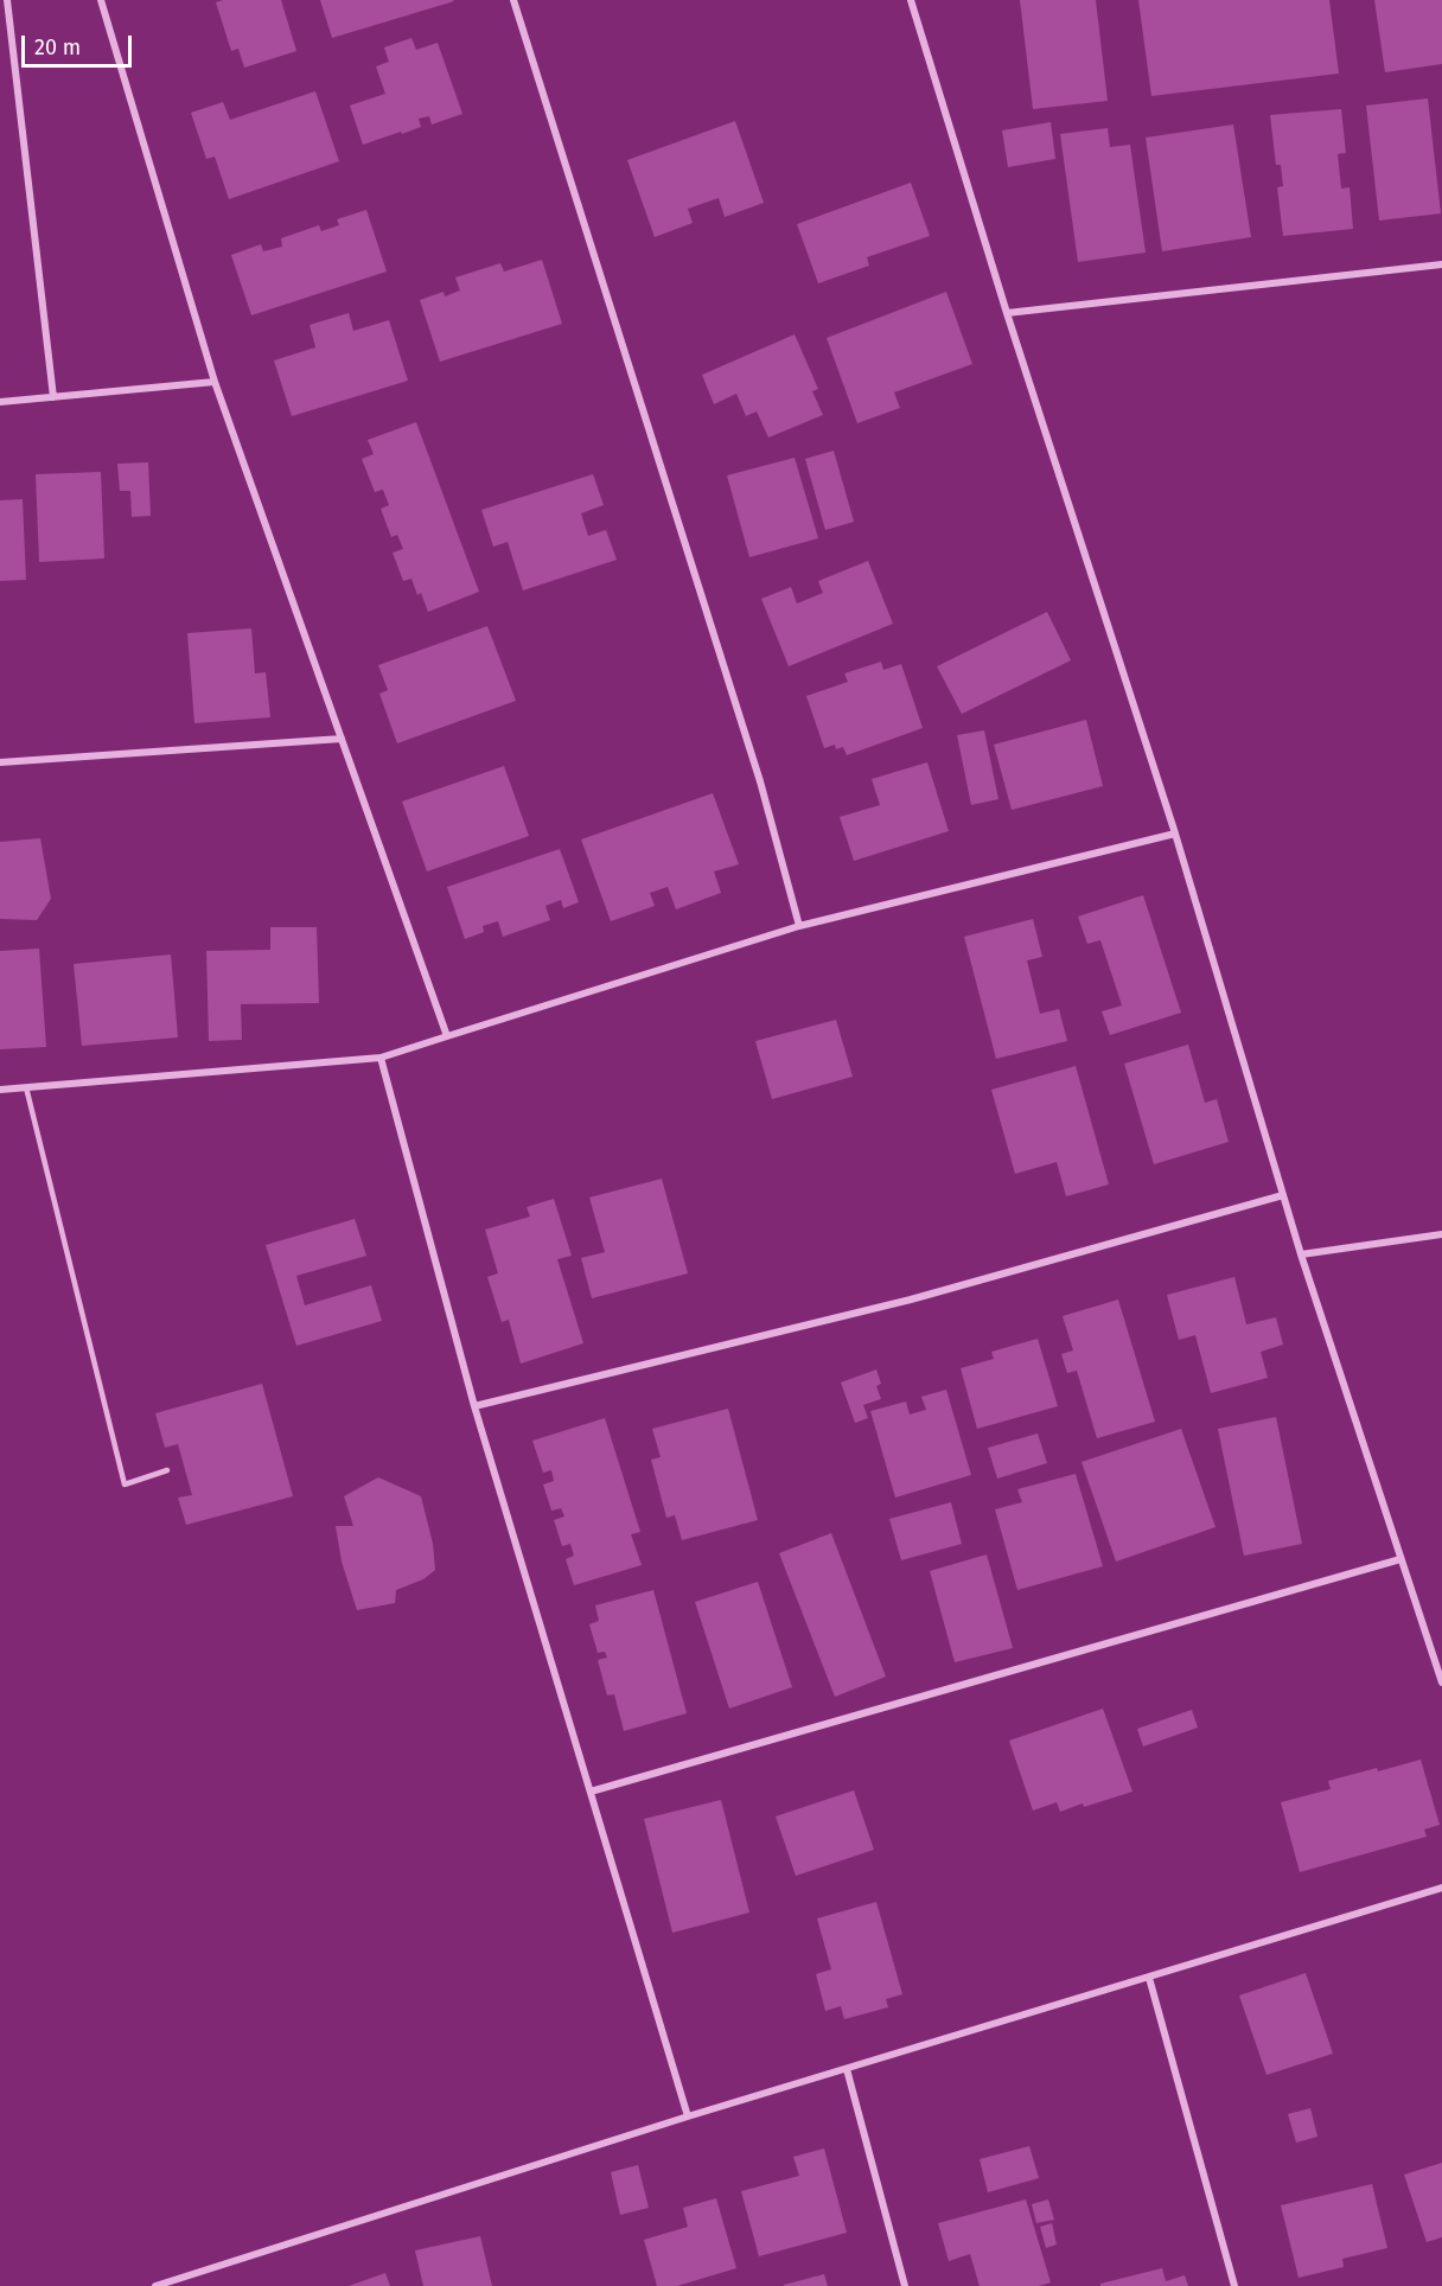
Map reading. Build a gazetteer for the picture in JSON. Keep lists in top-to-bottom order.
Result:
{
  "scale_bar": "20 m"
}
